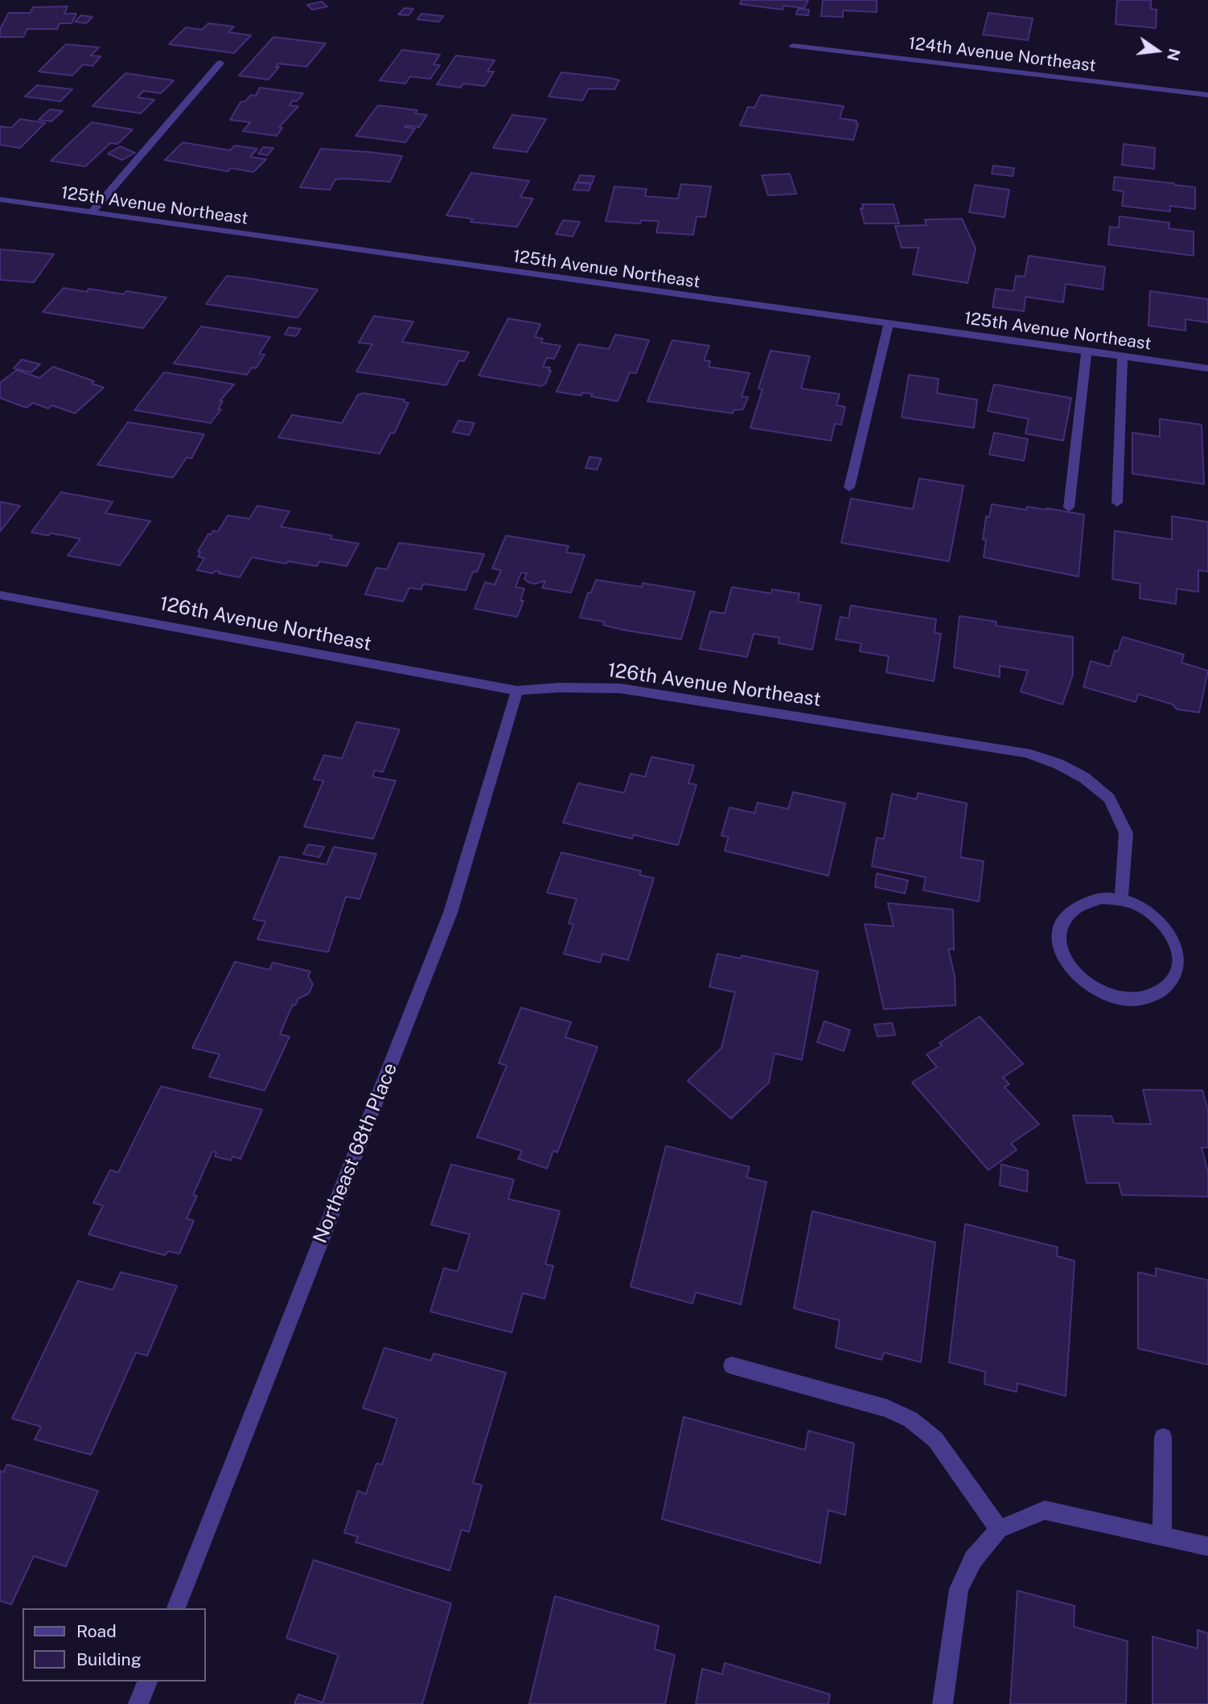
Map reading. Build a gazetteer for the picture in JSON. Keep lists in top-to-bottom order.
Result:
{
  "streets": {
    "street": [
      "124th Avenue Northeast",
      "125th Avenue Northeast",
      "126th Avenue Northeast",
      "Northeast 68th Place"
    ]
  },
  "crossings": [
    ["126th Avenue Northeast", "Northeast 68th Place"]
  ],
  "legend": ["Road", "Building"],
  "north": "right"
}
